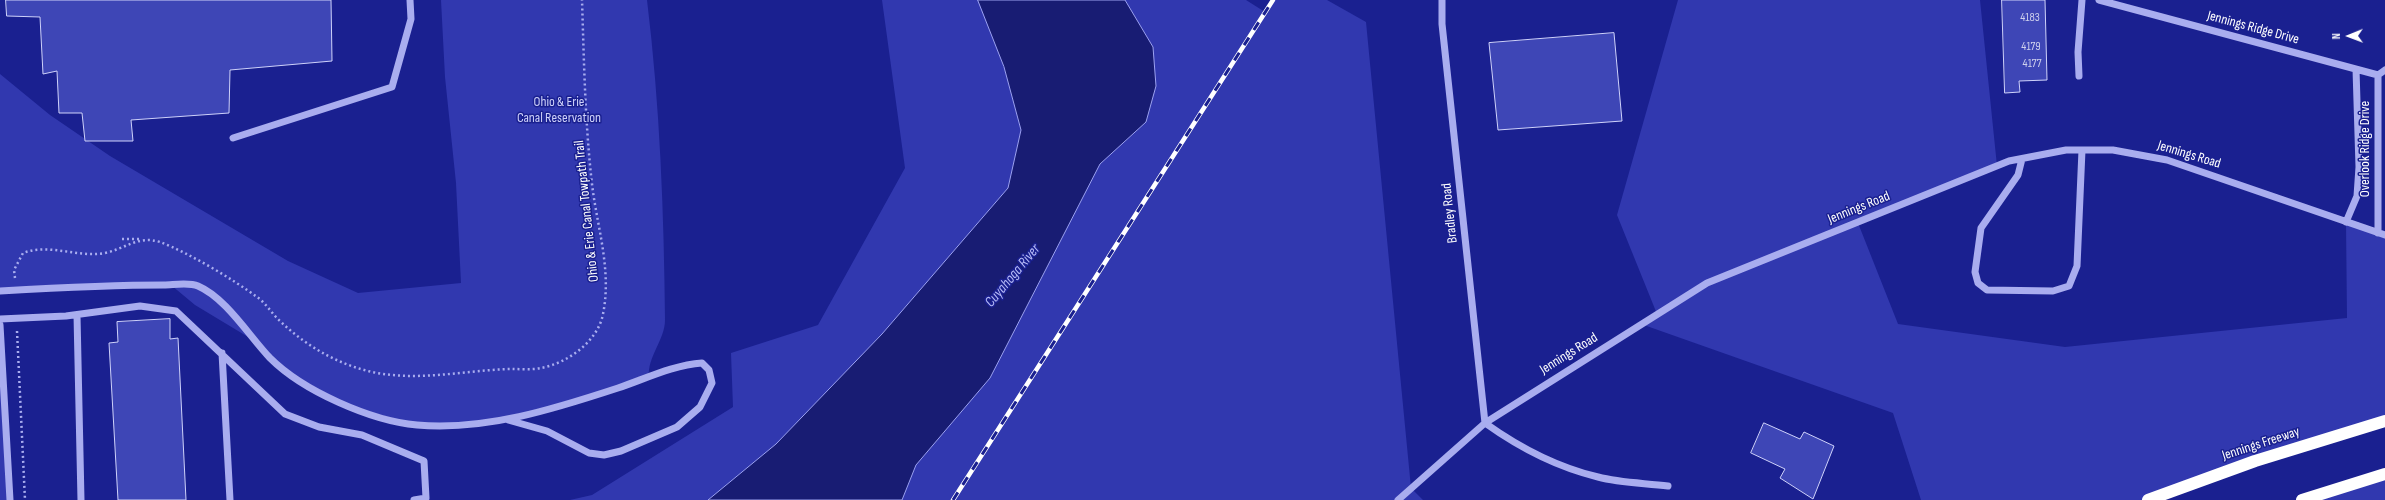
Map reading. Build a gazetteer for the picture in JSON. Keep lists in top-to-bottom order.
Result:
{
  "streets": {
    "highway": ["Jennings Freeway"],
    "street": [
      "Jennings Ridge Drive",
      "Overlook Ridge Drive",
      "Jennings Road",
      "Bradley Road"
    ],
    "path": ["Ohio & Erie Canal Towpath Trail"]
  },
  "crossings": [
    ["Jennings Ridge Drive", "Overlook Ridge Drive"],
    ["Overlook Ridge Drive", "Jennings Road"],
    ["Jennings Road", "Bradley Road"]
  ],
  "water": ["Cuyahoga River"],
  "parks": ["Ohio & Erie Canal Reservation"],
  "house_numbers": ["4183", "4179", "4177"],
  "north": "left"
}
